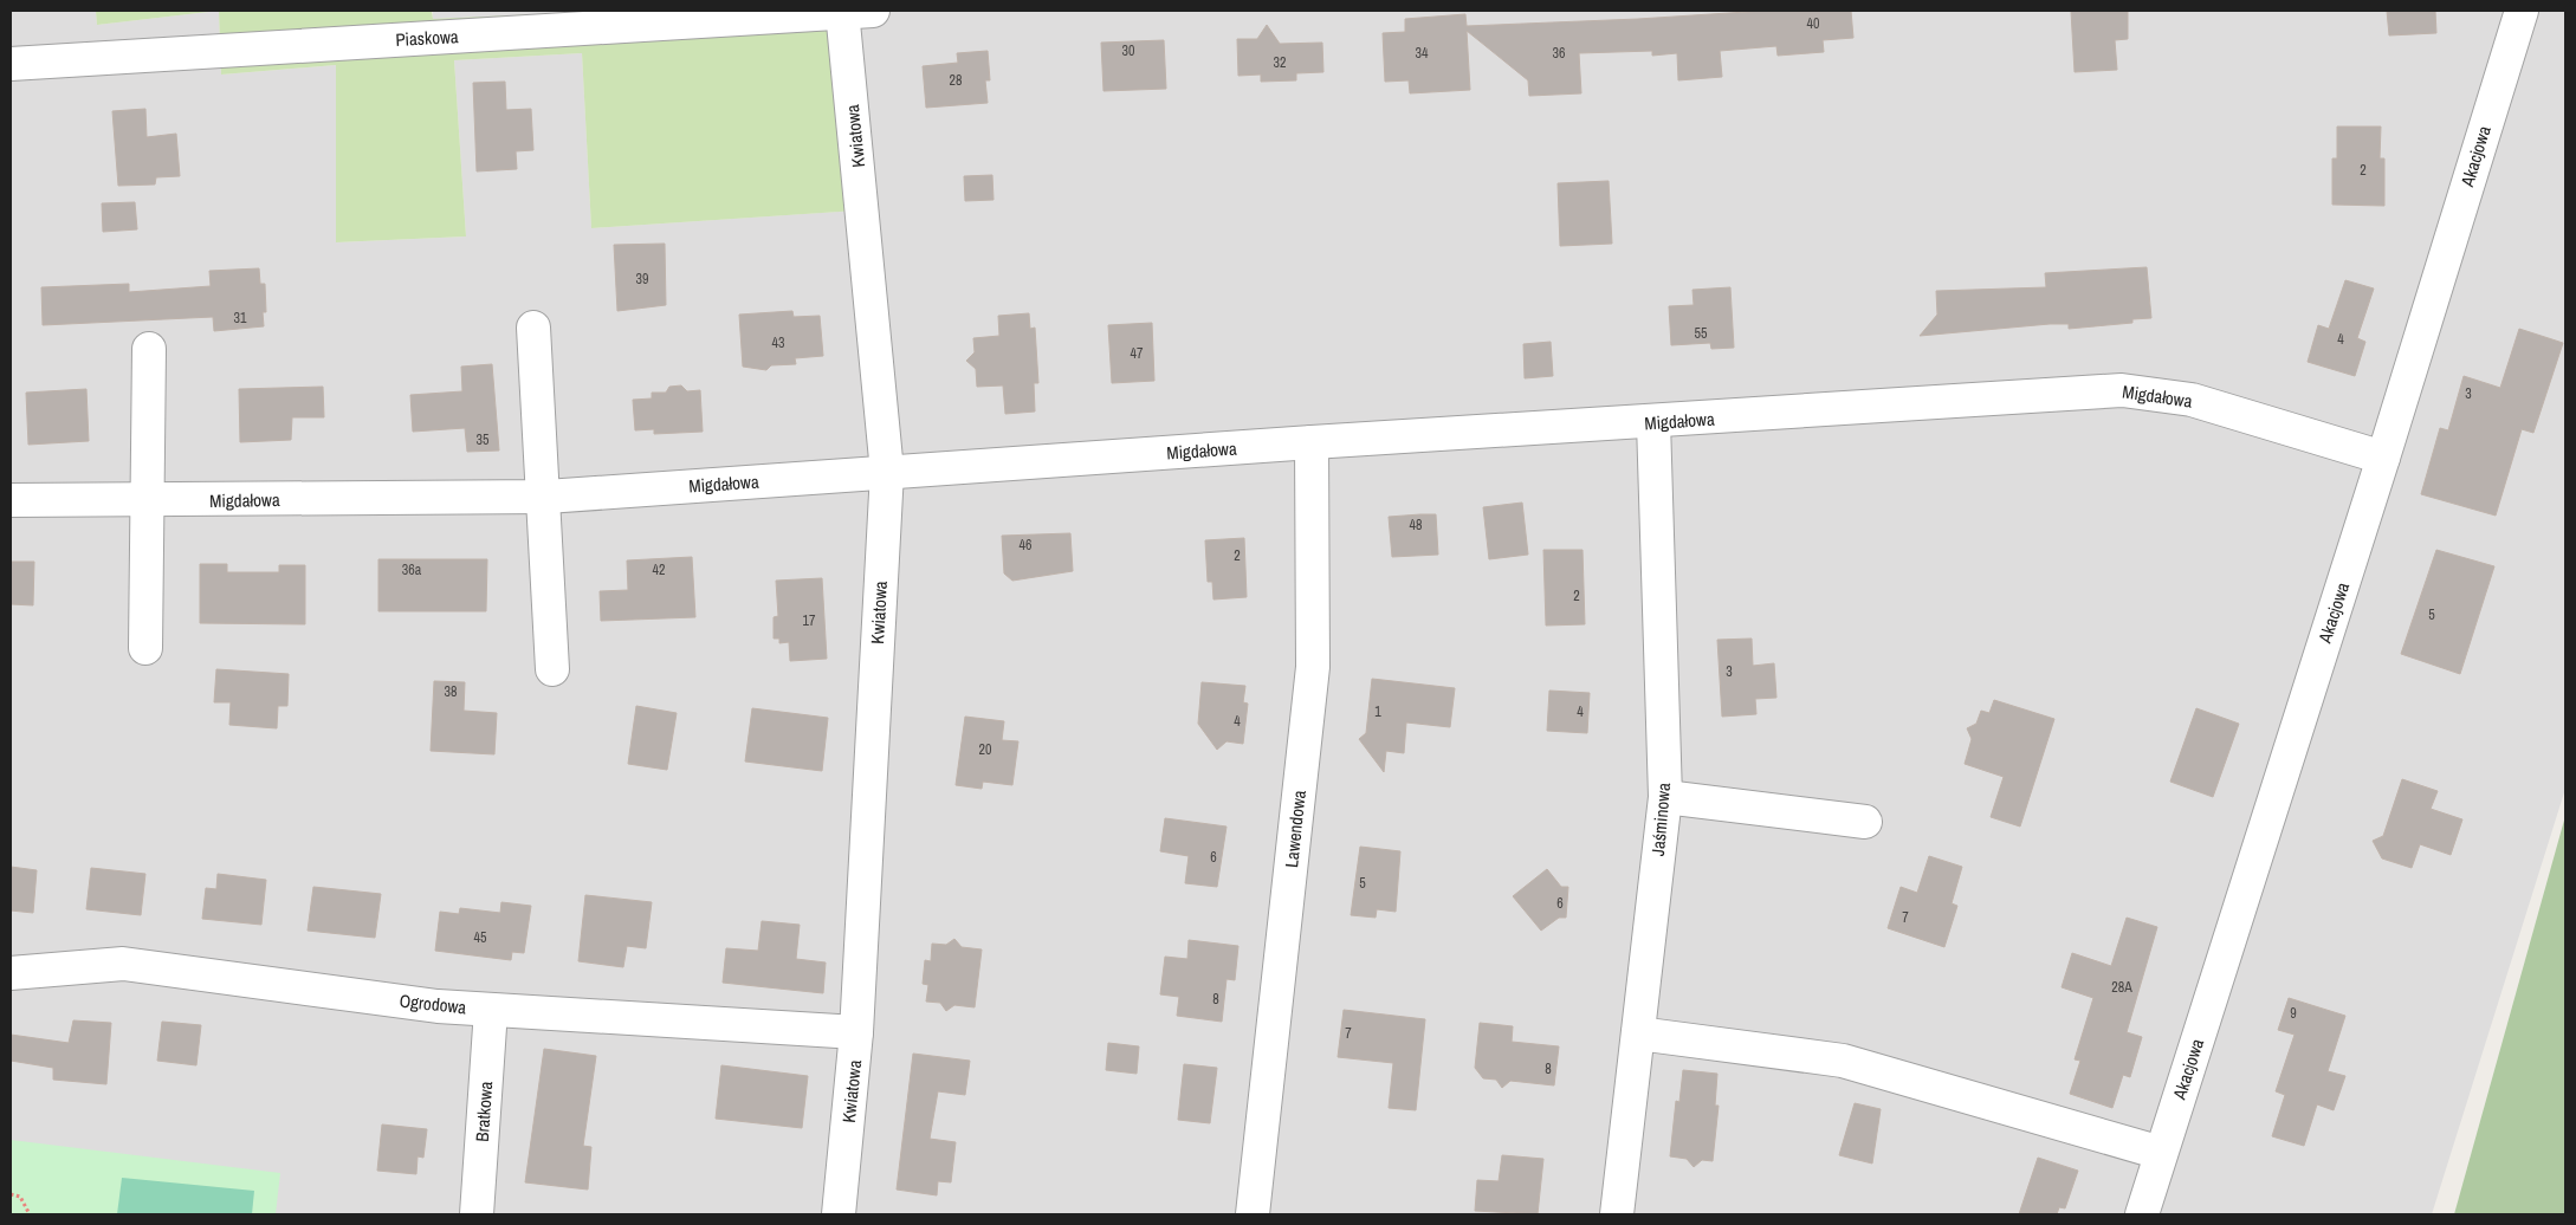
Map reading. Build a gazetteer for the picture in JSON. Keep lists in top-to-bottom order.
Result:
{
  "streets": {
    "street": [
      "Piaskowa",
      "Kwiatowa",
      "Akacjowa",
      "Migdałowa",
      "Jaśminowa",
      "Lawendowa",
      "Ogrodowa",
      "Bratkowa"
    ]
  },
  "crossings": [
    ["Piaskowa", "Kwiatowa"],
    ["Kwiatowa", "Migdałowa"],
    ["Kwiatowa", "Ogrodowa"],
    ["Akacjowa", "Migdałowa"],
    ["Migdałowa", "Jaśminowa"],
    ["Migdałowa", "Lawendowa"],
    ["Ogrodowa", "Bratkowa"]
  ],
  "house_numbers": [
    "40",
    "30",
    "34",
    "36",
    "32",
    "28",
    "2",
    "39",
    "31",
    "55",
    "4",
    "43",
    "47",
    "3",
    "35",
    "48",
    "46",
    "2",
    "36a",
    "42",
    "2",
    "5",
    "17",
    "3",
    "38",
    "1",
    "4",
    "4",
    "20",
    "6",
    "5",
    "6",
    "7",
    "45",
    "28A",
    "8",
    "9",
    "7",
    "8"
  ]
}
